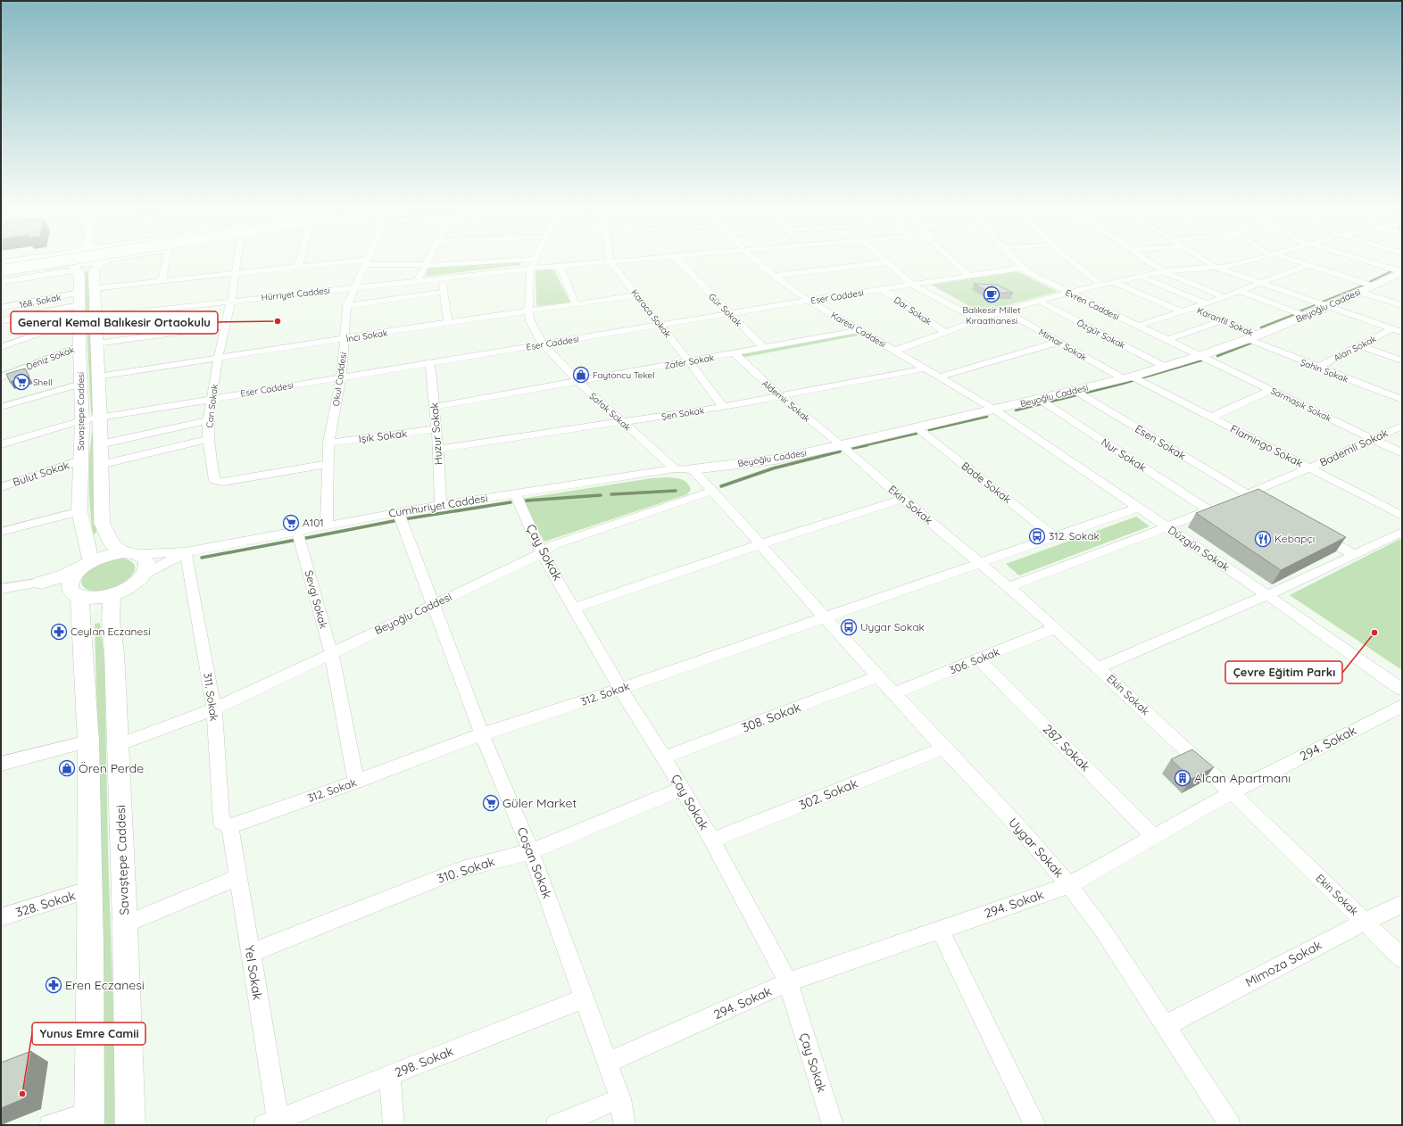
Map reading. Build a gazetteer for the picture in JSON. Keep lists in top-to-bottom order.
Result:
{
  "streets": {
    "main road": ["Beyoğlu Caddesi", "Savaştepe Caddesi"],
    "street": [
      "Hürriyet Caddesi",
      "Eser Caddesi",
      "168. Sokak",
      "Evren Caddesi",
      "Gür Sokak",
      "Dar Sokak",
      "Karaca Sokak",
      "Karanfil Sokak",
      "Karesi Caddesi",
      "Özgür Sokak",
      "İnci Sokak",
      "Mimar Sokak",
      "Alan Sokak",
      "Deniz Sokak",
      "Zafer Sokak",
      "Şahin Sokak",
      "Okul Caddesi",
      "Aldemir Sokak",
      "Sarmaşık Sokak",
      "Can Sokak",
      "Şafak Sokak",
      "Şen Sokak",
      "Huzur Sokak",
      "Işık Sokak",
      "Esen Sokak",
      "Flamingo Sokak",
      "Bademli Sokak",
      "Nur Sokak",
      "Bulut Sokak",
      "Bade Sokak",
      "Ekin Sokak",
      "Cumhuriyet Caddesi",
      "Düzgün Sokak",
      "Çay Sokak",
      "Sevgi Sokak",
      "306. Sokak",
      "312. Sokak",
      "311. Sokak",
      "308. Sokak",
      "294. Sokak",
      "287. Sokak",
      "302. Sokak",
      "Uygar Sokak",
      "Coşan Sokak",
      "310. Sokak",
      "328. Sokak",
      "Mimoza Sokak",
      "Yel Sokak",
      "298. Sokak"
    ]
  },
  "crossings": [
    ["Hürriyet Caddesi", "Karaca Sokak"],
    ["Hürriyet Caddesi", "Okul Caddesi"],
    ["Hürriyet Caddesi", "Can Sokak"],
    ["Hürriyet Caddesi", "Savaştepe Caddesi"],
    ["Hürriyet Caddesi", "Şafak Sokak"],
    ["Eser Caddesi", "Evren Caddesi"],
    ["Eser Caddesi", "Gür Sokak"],
    ["Eser Caddesi", "Dar Sokak"],
    ["Eser Caddesi", "Karaca Sokak"],
    ["Eser Caddesi", "Karesi Caddesi"],
    ["Eser Caddesi", "Okul Caddesi"],
    ["Eser Caddesi", "Can Sokak"],
    ["Eser Caddesi", "Savaştepe Caddesi"],
    ["Eser Caddesi", "Şafak Sokak"],
    ["Eser Caddesi", "Huzur Sokak"],
    ["168. Sokak", "Savaştepe Caddesi"],
    ["Evren Caddesi", "Beyoğlu Caddesi"],
    ["Evren Caddesi", "Sarmaşık Sokak"],
    ["Beyoğlu Caddesi", "Karanfil Sokak"],
    ["Beyoğlu Caddesi", "Karesi Caddesi"],
    ["Beyoğlu Caddesi", "Özgür Sokak"],
    ["Beyoğlu Caddesi", "Mimar Sokak"],
    ["Beyoğlu Caddesi", "Şahin Sokak"],
    ["Beyoğlu Caddesi", "Aldemir Sokak"],
    ["Beyoğlu Caddesi", "Sarmaşık Sokak"],
    ["Beyoğlu Caddesi", "Savaştepe Caddesi"],
    ["Beyoğlu Caddesi", "Esen Sokak"],
    ["Beyoğlu Caddesi", "Flamingo Sokak"],
    ["Beyoğlu Caddesi", "Nur Sokak"],
    ["Beyoğlu Caddesi", "Bade Sokak"],
    ["Beyoğlu Caddesi", "Ekin Sokak"],
    ["Beyoğlu Caddesi", "Cumhuriyet Caddesi"],
    ["Beyoğlu Caddesi", "Düzgün Sokak"],
    ["Beyoğlu Caddesi", "Çay Sokak"],
    ["Beyoğlu Caddesi", "Sevgi Sokak"],
    ["Beyoğlu Caddesi", "311. Sokak"],
    ["Beyoğlu Caddesi", "Uygar Sokak"],
    ["Beyoğlu Caddesi", "Coşan Sokak"],
    ["Gür Sokak", "Zafer Sokak"],
    ["Karaca Sokak", "İnci Sokak"],
    ["Karaca Sokak", "Zafer Sokak"],
    ["Karaca Sokak", "Şen Sokak"],
    ["Karanfil Sokak", "Şahin Sokak"],
    ["Karesi Caddesi", "Zafer Sokak"],
    ["Karesi Caddesi", "Şen Sokak"],
    ["Karesi Caddesi", "Düzgün Sokak"],
    ["İnci Sokak", "Okul Caddesi"],
    ["İnci Sokak", "Can Sokak"],
    ["İnci Sokak", "Savaştepe Caddesi"],
    ["İnci Sokak", "Şafak Sokak"],
    ["Mimar Sokak", "Flamingo Sokak"],
    ["Alan Sokak", "Şahin Sokak"],
    ["Deniz Sokak", "Savaştepe Caddesi"],
    ["Zafer Sokak", "Aldemir Sokak"],
    ["Zafer Sokak", "Şafak Sokak"],
    ["Zafer Sokak", "Huzur Sokak"],
    ["Okul Caddesi", "Can Sokak"],
    ["Okul Caddesi", "Işık Sokak"],
    ["Okul Caddesi", "Cumhuriyet Caddesi"],
    ["Aldemir Sokak", "Şen Sokak"],
    ["Aldemir Sokak", "Ekin Sokak"],
    ["Sarmaşık Sokak", "Bademli Sokak"],
    ["Savaştepe Caddesi", "Bulut Sokak"],
    ["Şafak Sokak", "Şen Sokak"],
    ["Şafak Sokak", "Cumhuriyet Caddesi"],
    ["Şen Sokak", "Huzur Sokak"],
    ["Huzur Sokak", "Işık Sokak"],
    ["Huzur Sokak", "Cumhuriyet Caddesi"],
    ["Esen Sokak", "Bademli Sokak"],
    ["Flamingo Sokak", "Bademli Sokak"],
    ["Bade Sokak", "312. Sokak"],
    ["Ekin Sokak", "306. Sokak"],
    ["Ekin Sokak", "312. Sokak"],
    ["Ekin Sokak", "294. Sokak"],
    ["Ekin Sokak", "Mimoza Sokak"],
    ["Cumhuriyet Caddesi", "Çay Sokak"],
    ["Cumhuriyet Caddesi", "Sevgi Sokak"],
    ["Cumhuriyet Caddesi", "311. Sokak"],
    ["Cumhuriyet Caddesi", "Uygar Sokak"],
    ["Cumhuriyet Caddesi", "Coşan Sokak"],
    ["Düzgün Sokak", "312. Sokak"],
    ["Çay Sokak", "312. Sokak"],
    ["Çay Sokak", "308. Sokak"],
    ["Çay Sokak", "294. Sokak"],
    ["Çay Sokak", "302. Sokak"],
    ["Çay Sokak", "310. Sokak"],
    ["Sevgi Sokak", "312. Sokak"],
    ["306. Sokak", "287. Sokak"],
    ["306. Sokak", "Uygar Sokak"],
    ["312. Sokak", "311. Sokak"],
    ["312. Sokak", "Uygar Sokak"],
    ["312. Sokak", "Coşan Sokak"],
    ["312. Sokak", "Yel Sokak"],
    ["311. Sokak", "Yel Sokak"],
    ["308. Sokak", "Uygar Sokak"],
    ["294. Sokak", "287. Sokak"],
    ["294. Sokak", "Uygar Sokak"],
    ["294. Sokak", "Coşan Sokak"],
    ["302. Sokak", "Uygar Sokak"],
    ["Uygar Sokak", "Mimoza Sokak"],
    ["Coşan Sokak", "310. Sokak"],
    ["Coşan Sokak", "298. Sokak"],
    ["310. Sokak", "Yel Sokak"],
    ["Yel Sokak", "298. Sokak"]
  ],
  "places": {
    "cafe": ["Balıkesir Millet Kıraathanesi"],
    "other": ["General Kemal Balıkesir Ortaokulu", "Çevre Eğitim Parkı", "Yunus Emre Camii"],
    "shop": ["Faytoncu Tekel", "Ören Perde"],
    "supermarket": ["Shell", "A101", "Güler Market"],
    "bus stop": ["312. Sokak", "Uygar Sokak"],
    "restaurant": ["Kebapçı"],
    "pharmacy": ["Ceylan Eczanesi", "Eren Eczanesi"],
    "building": ["Alcan Apartmanı"]
  }
}
